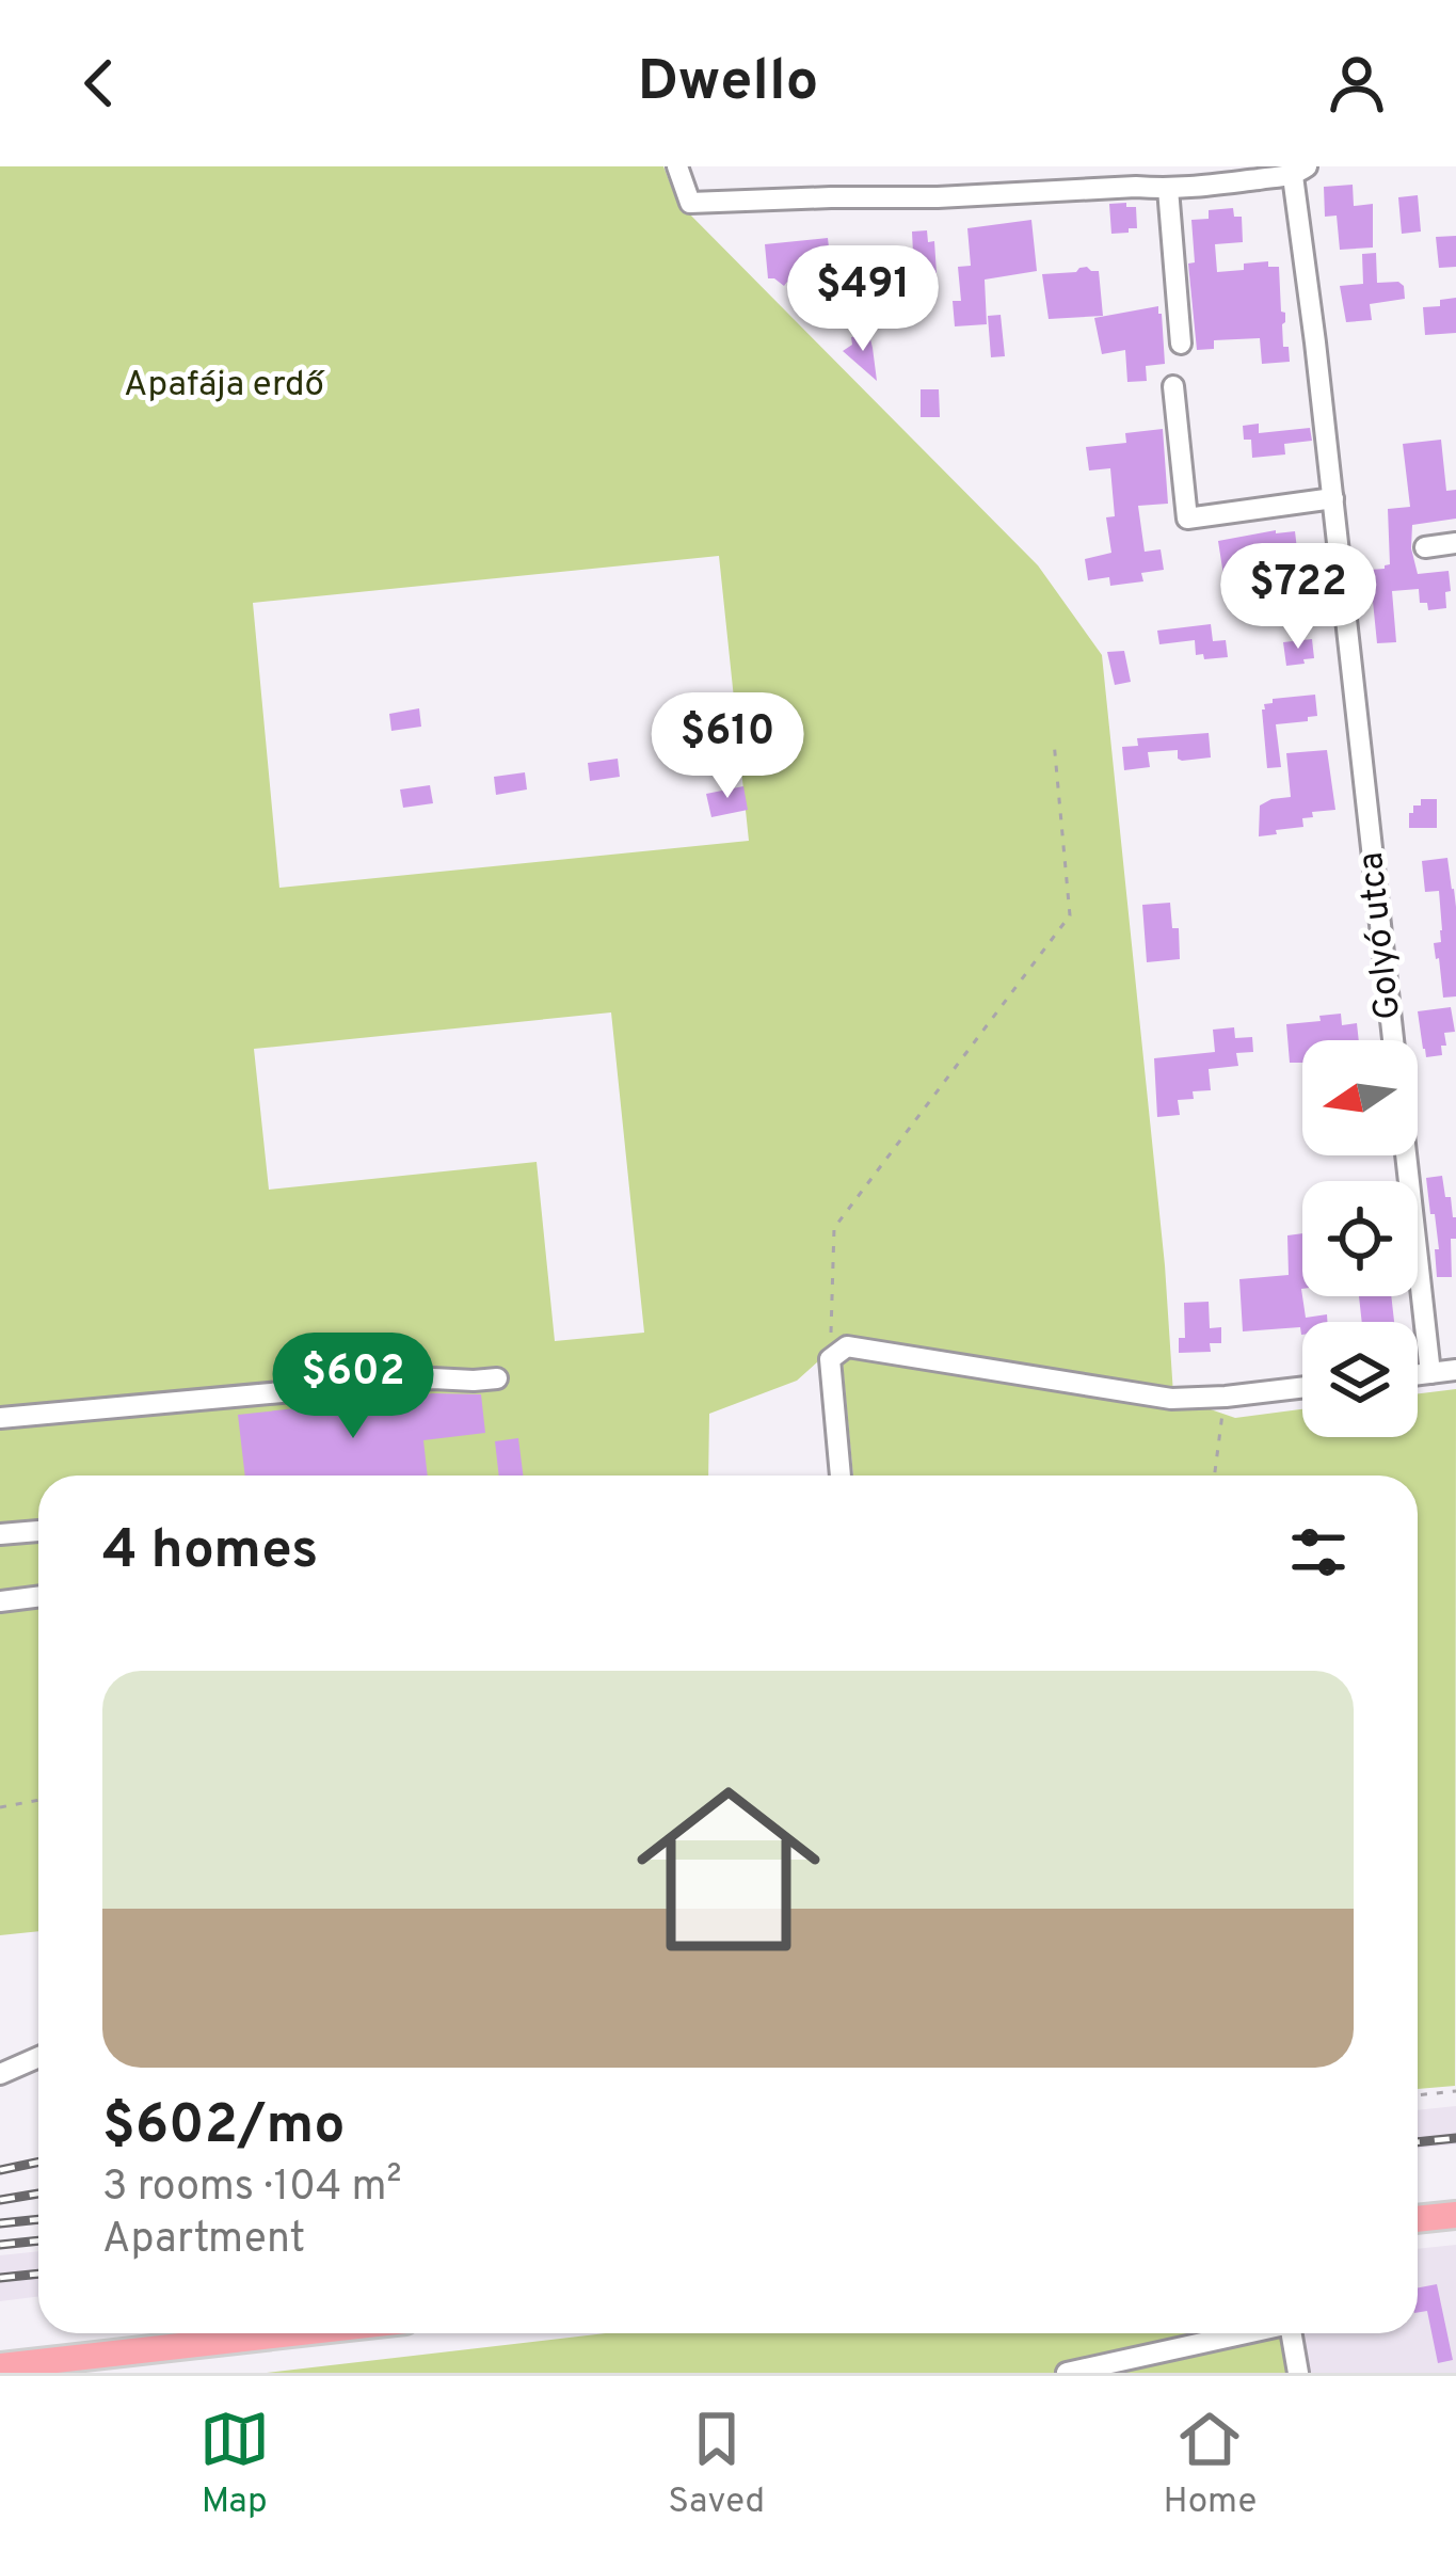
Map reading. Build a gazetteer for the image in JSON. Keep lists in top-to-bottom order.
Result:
{
  "streets": {
    "street": ["Golyó utca"]
  },
  "parks": ["Apafája erdő"],
  "north": "left",
  "page": {
    "header": "Dwello",
    "price": [
      "$491",
      "$722",
      "$610",
      "$602"
    ],
    "heading": "4 homes",
    "list": [
      {
        "name": "$602/mo",
        "note": "3 rooms · 104 m² · Apartment"
      }
    ],
    "tabs": ["Map", "Saved", "Home"]
  }
}
